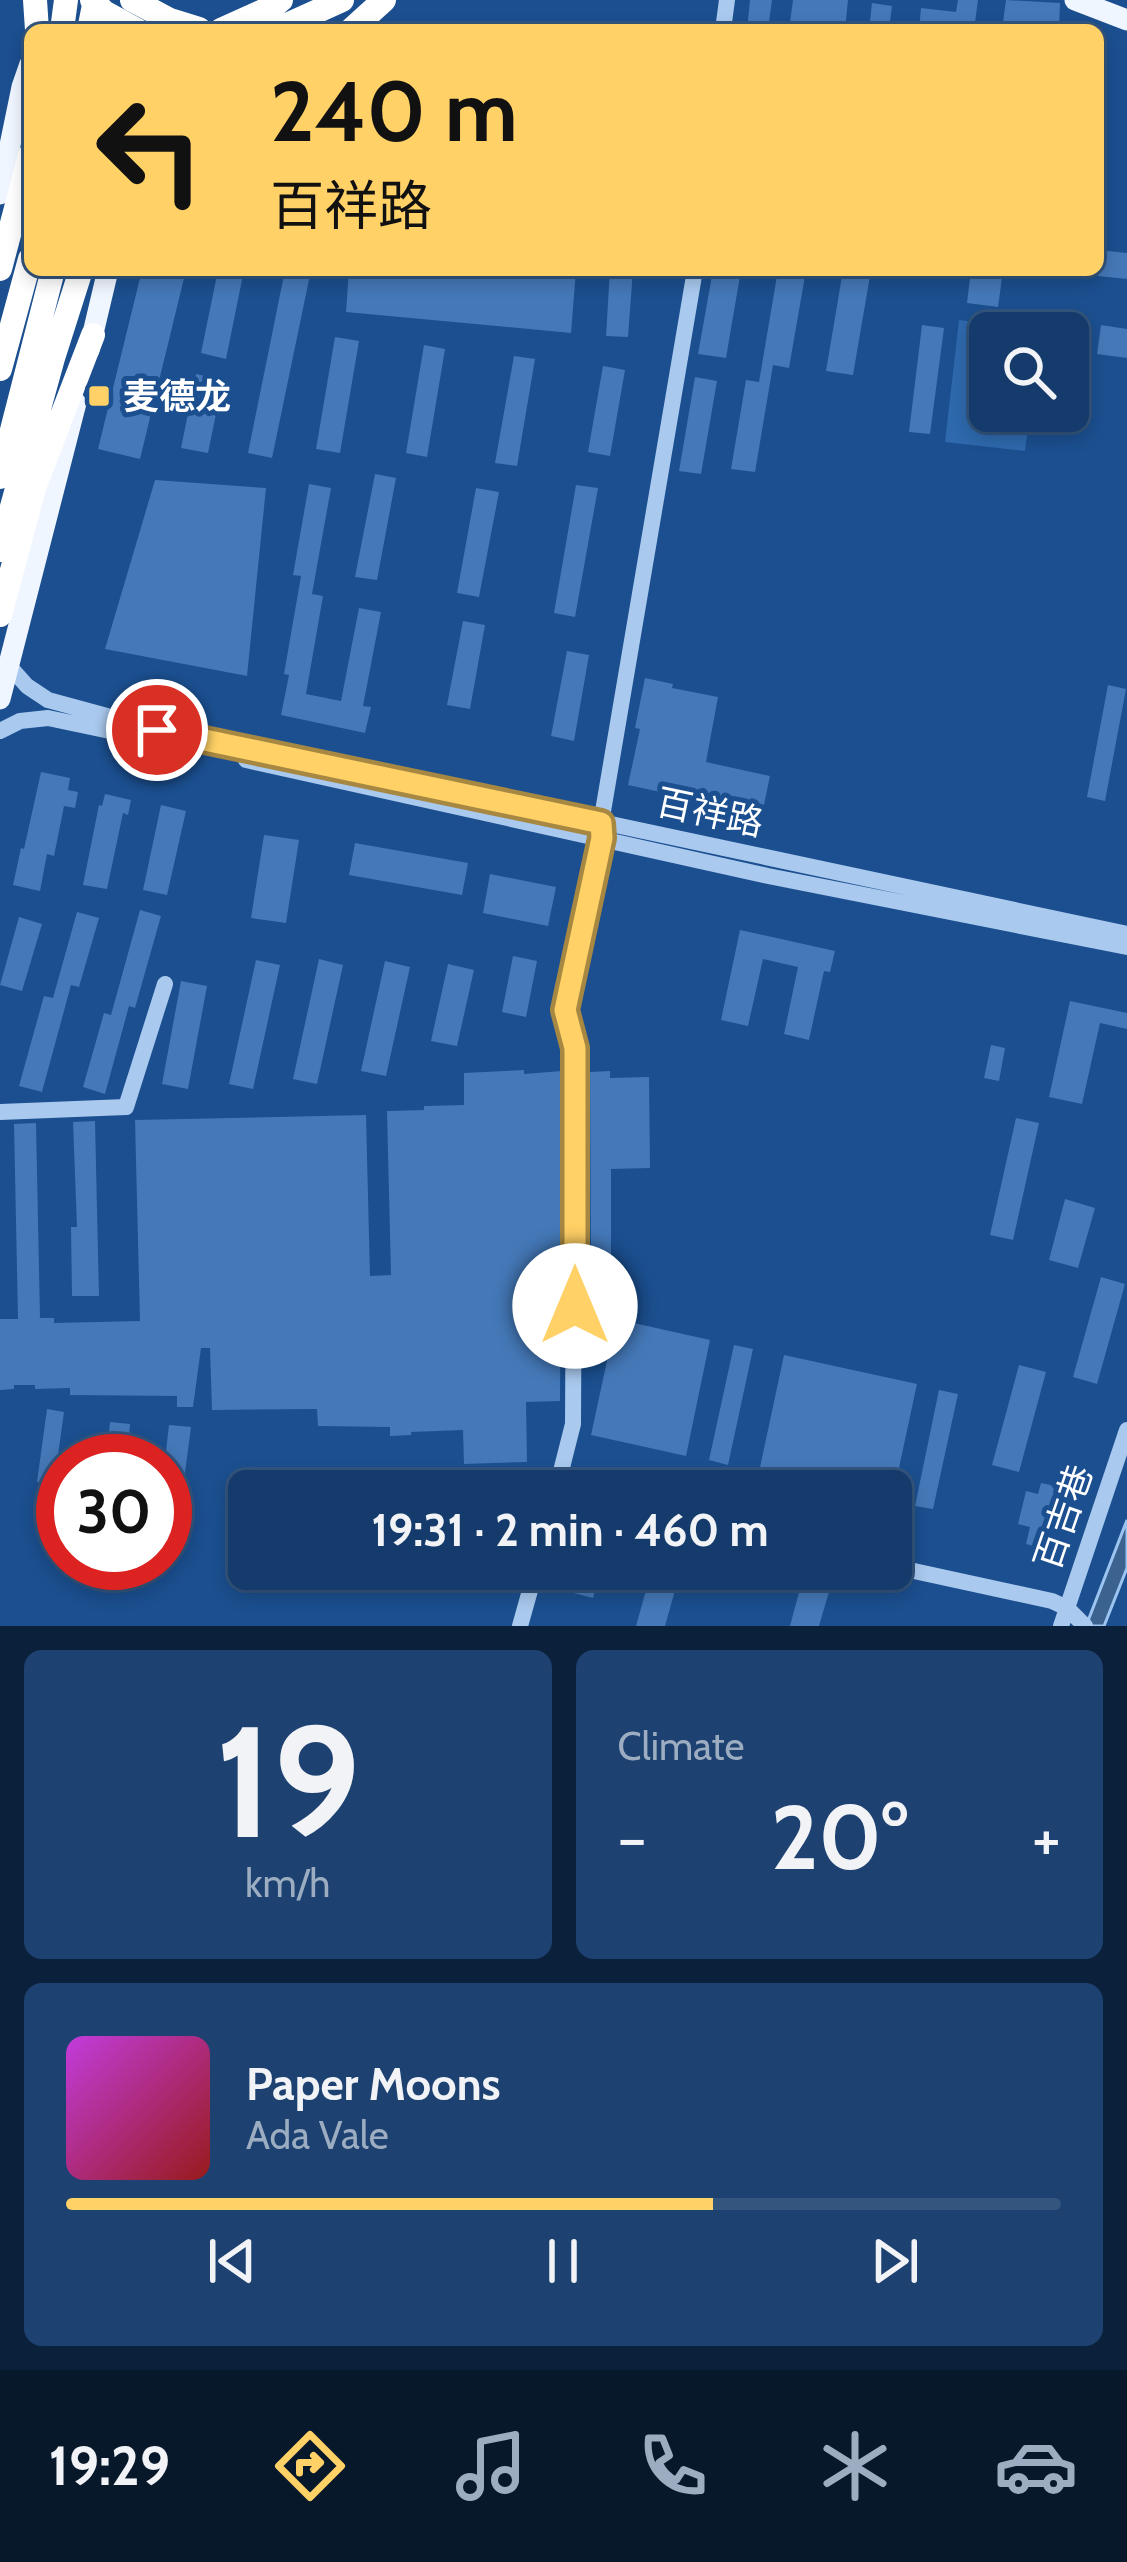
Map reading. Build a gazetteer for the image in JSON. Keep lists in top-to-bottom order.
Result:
{
  "streets": {
    "street": ["百祥路", "百吉巷"]
  },
  "places": {
    "transit": ["麦德龙"]
  },
  "page": {
    "turn": ["240 m", "百祥路"],
    "limit": "30",
    "trip": "19:31 · 2 min · 460 m",
    "tile": [
      ["19", "km/h"],
      "Climate"
    ],
    "heat": ["−", "20°", "+"],
    "song": ["Paper Moons", "Ada Vale"],
    "tabs": "19:29"
  }
}
